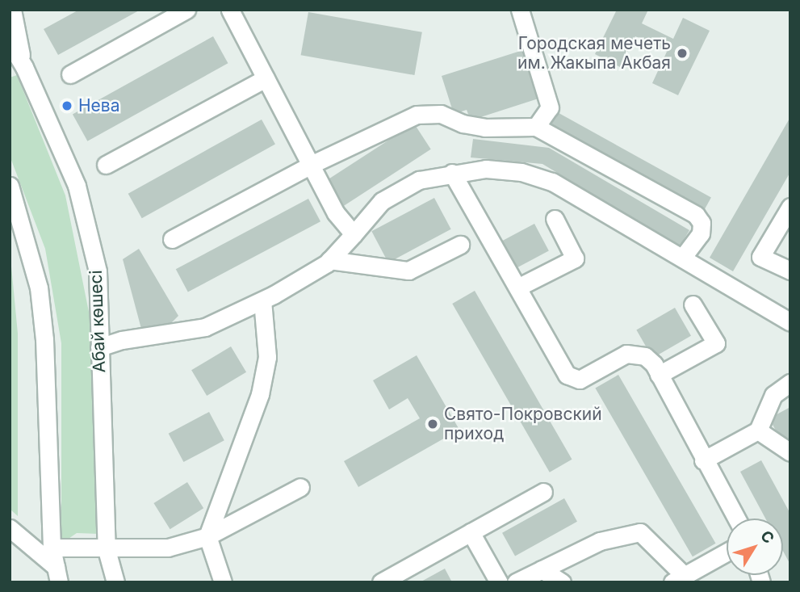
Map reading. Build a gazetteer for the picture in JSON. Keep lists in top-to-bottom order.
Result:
{
  "streets": {
    "street": ["Абай көшесі"]
  },
  "places": ["Городская мечеть им. Жакыпа Акбая", "Нева", "Свято-Покровский приход"],
  "north": "top right"
}
